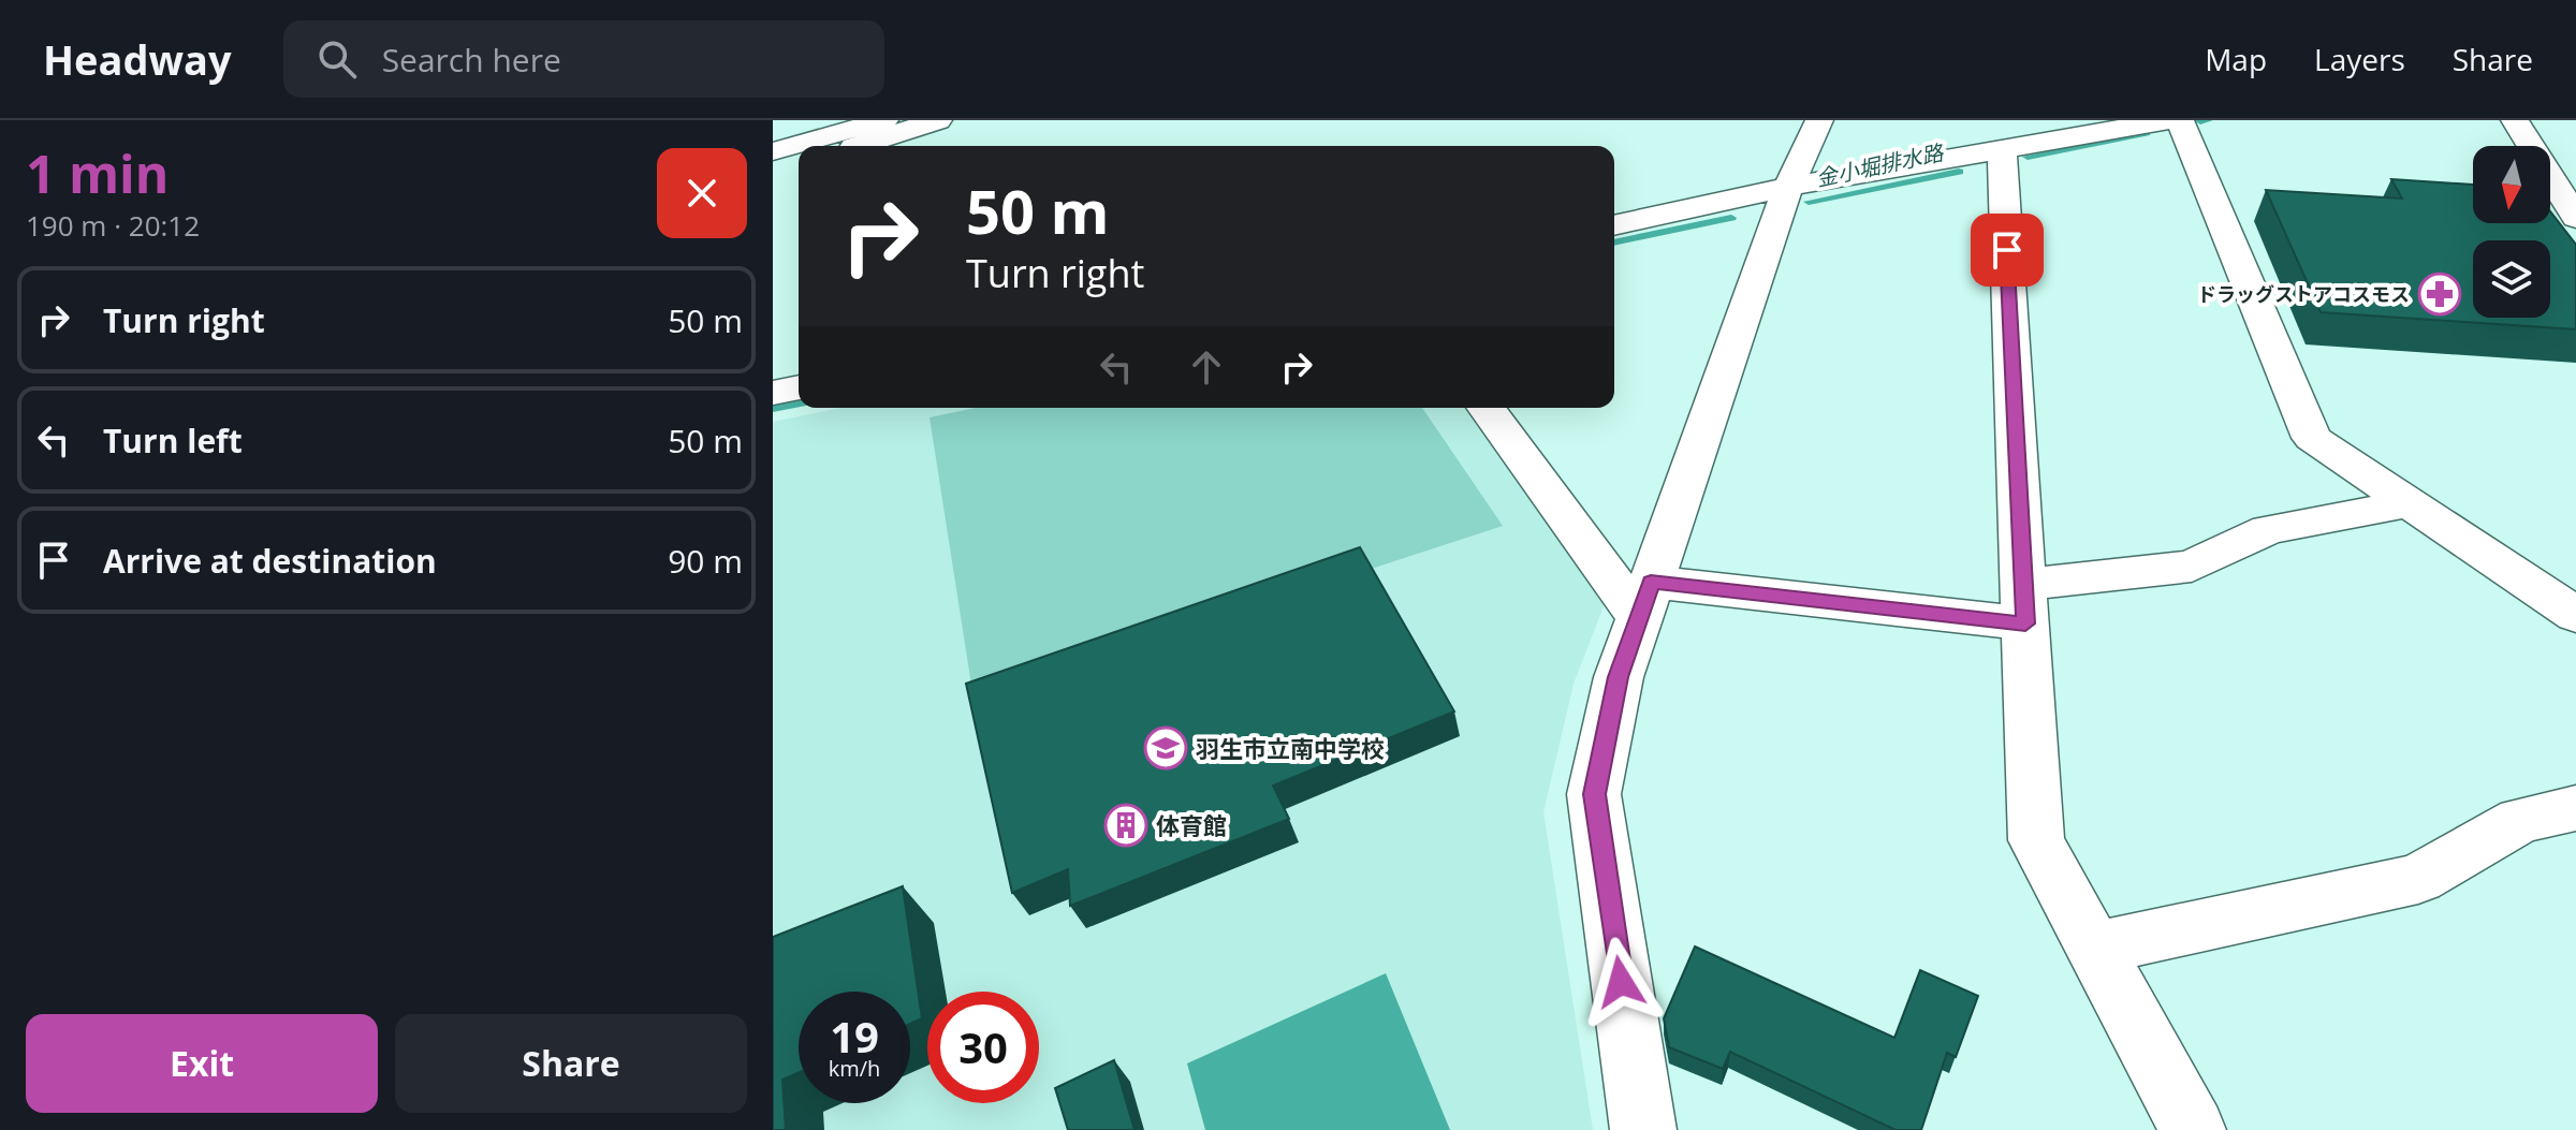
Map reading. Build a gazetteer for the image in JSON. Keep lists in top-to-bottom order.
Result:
{
  "water": ["金小堀排水路"],
  "places": {
    "pharmacy": ["ドラッグストアコスモス"],
    "school or university": ["羽生市立南中学校"],
    "building": ["体育館"]
  },
  "north": "bottom",
  "page": {
    "header": "Headway",
    "search": "Search here",
    "nav": ["Map", "Layers", "Share"],
    "heading": ["1 min", "190 m · 20:12"],
    "turn": ["50 m", "Turn right"],
    "list": [
      {
        "name": "Turn right",
        "value": "50 m"
      },
      {
        "name": "Turn left",
        "value": "50 m"
      },
      {
        "name": "Arrive at destination",
        "value": "90 m"
      }
    ],
    "speed": "19 km/h",
    "limit": "30",
    "buttons": ["Exit", "Share"]
  }
}
